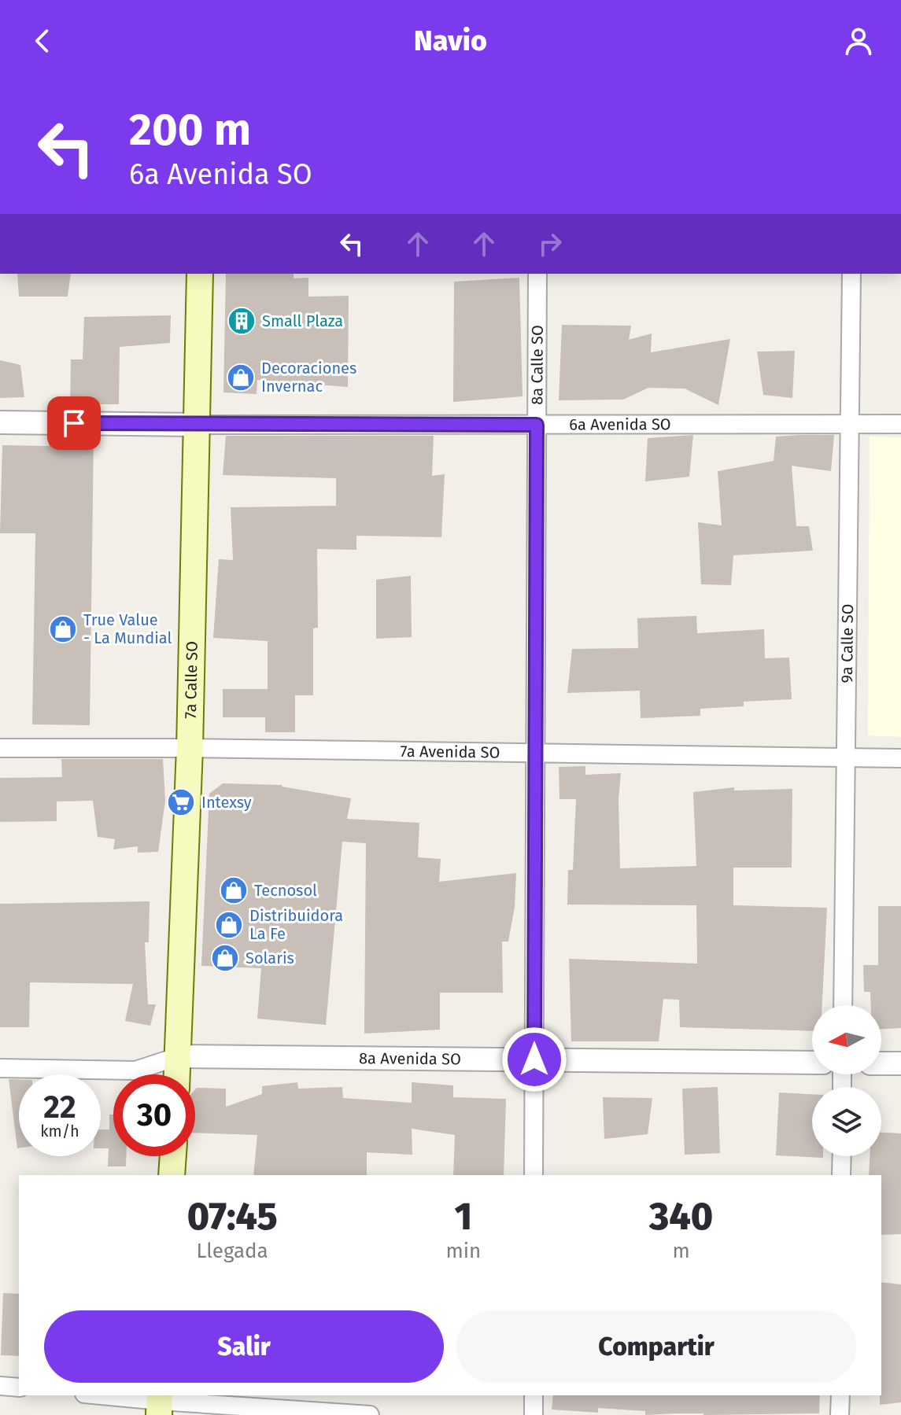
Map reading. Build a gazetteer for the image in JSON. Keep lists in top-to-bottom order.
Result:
{
  "streets": {
    "main road": ["7a Calle SO"],
    "street": [
      "8a Calle SO",
      "6a Avenida SO",
      "9a Calle SO",
      "7a Avenida SO",
      "8a Avenida SO"
    ]
  },
  "crossings": [
    ["8a Calle SO", "6a Avenida SO"],
    ["8a Calle SO", "7a Avenida SO"],
    ["8a Calle SO", "8a Avenida SO"],
    ["6a Avenida SO", "9a Calle SO"],
    ["6a Avenida SO", "7a Calle SO"],
    ["9a Calle SO", "7a Avenida SO"],
    ["7a Calle SO", "7a Avenida SO"],
    ["7a Calle SO", "8a Avenida SO"]
  ],
  "places": {
    "building": ["Small Plaza"],
    "shop": [
      "Decoraciones Invernac",
      "True Value - La Mundial",
      "Tecnosol",
      "Distribuidora La Fe",
      "Solaris"
    ],
    "supermarket": ["Intexsy"]
  },
  "north": "left",
  "page": {
    "header": "Navio",
    "turn": ["200 m", "6a Avenida SO"],
    "speed": "22 km/h",
    "limit": "30",
    "eta": [
      "07:45",
      "Llegada",
      "1",
      "min",
      "340",
      "m"
    ],
    "buttons": ["Salir", "Compartir"]
  }
}
